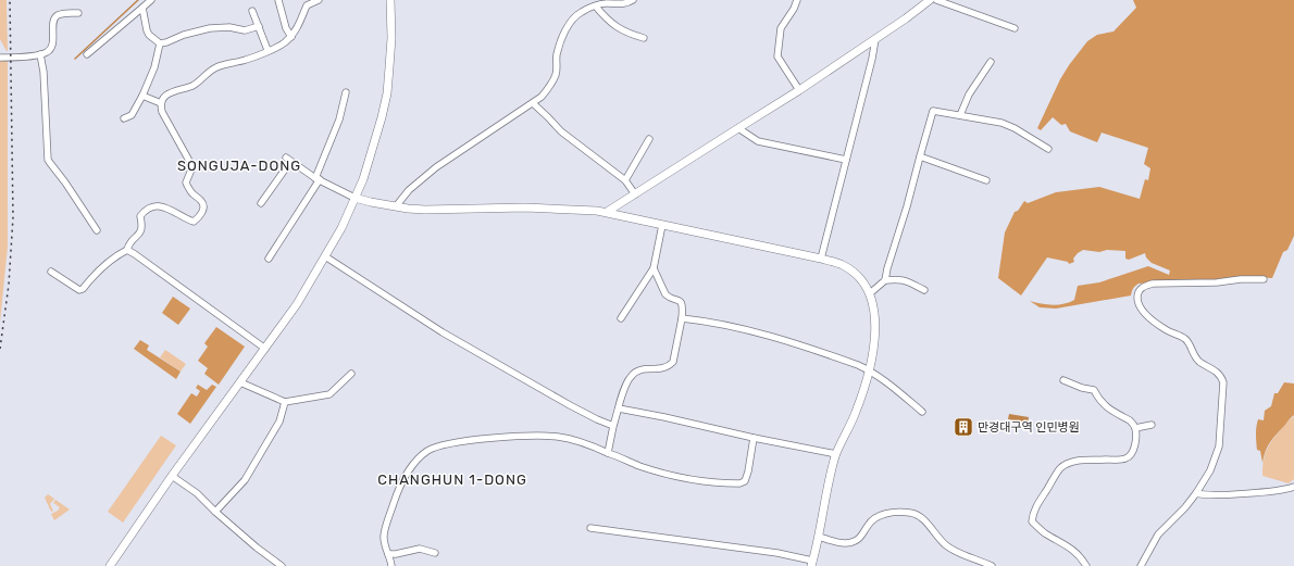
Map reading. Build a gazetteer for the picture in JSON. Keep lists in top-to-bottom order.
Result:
{
  "districts": ["SONGUJA-DONG", "CHANGHUN 1-DONG"],
  "places": {
    "building": ["만경대구역 인민병원"]
  }
}
